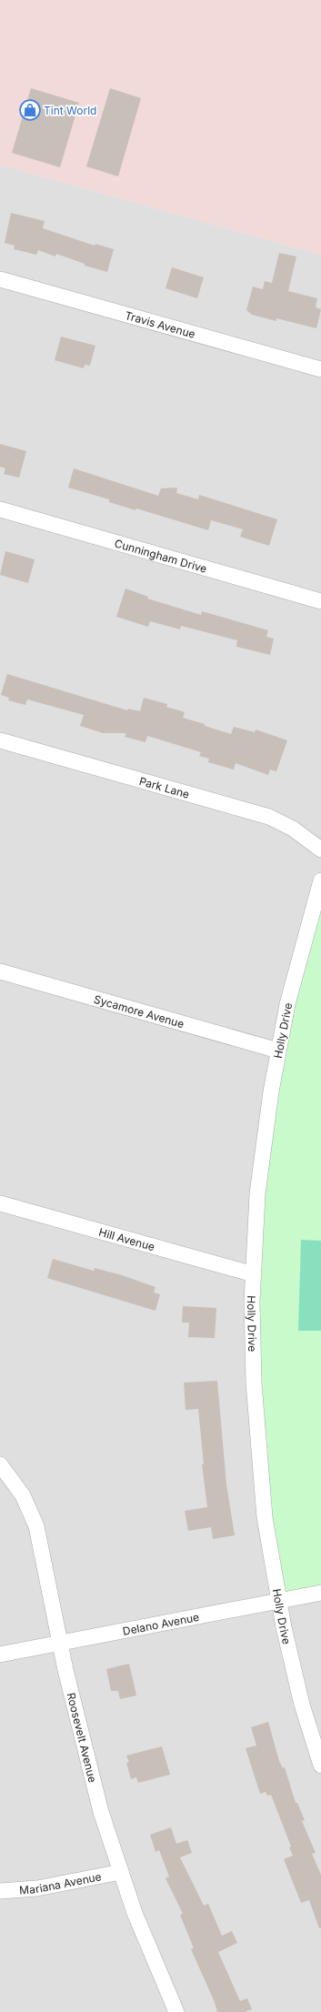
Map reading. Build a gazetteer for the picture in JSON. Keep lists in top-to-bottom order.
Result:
{
  "streets": {
    "street": [
      "Travis Avenue",
      "Cunningham Drive",
      "Park Lane",
      "Sycamore Avenue",
      "Holly Drive",
      "Hill Avenue",
      "Delano Avenue",
      "Roosevelt Avenue",
      "Mariana Avenue"
    ]
  },
  "crossings": [
    ["Sycamore Avenue", "Holly Drive"],
    ["Holly Drive", "Hill Avenue"],
    ["Holly Drive", "Delano Avenue"],
    ["Delano Avenue", "Roosevelt Avenue"],
    ["Roosevelt Avenue", "Mariana Avenue"]
  ],
  "places": {
    "shop": ["Tint World"]
  }
}
